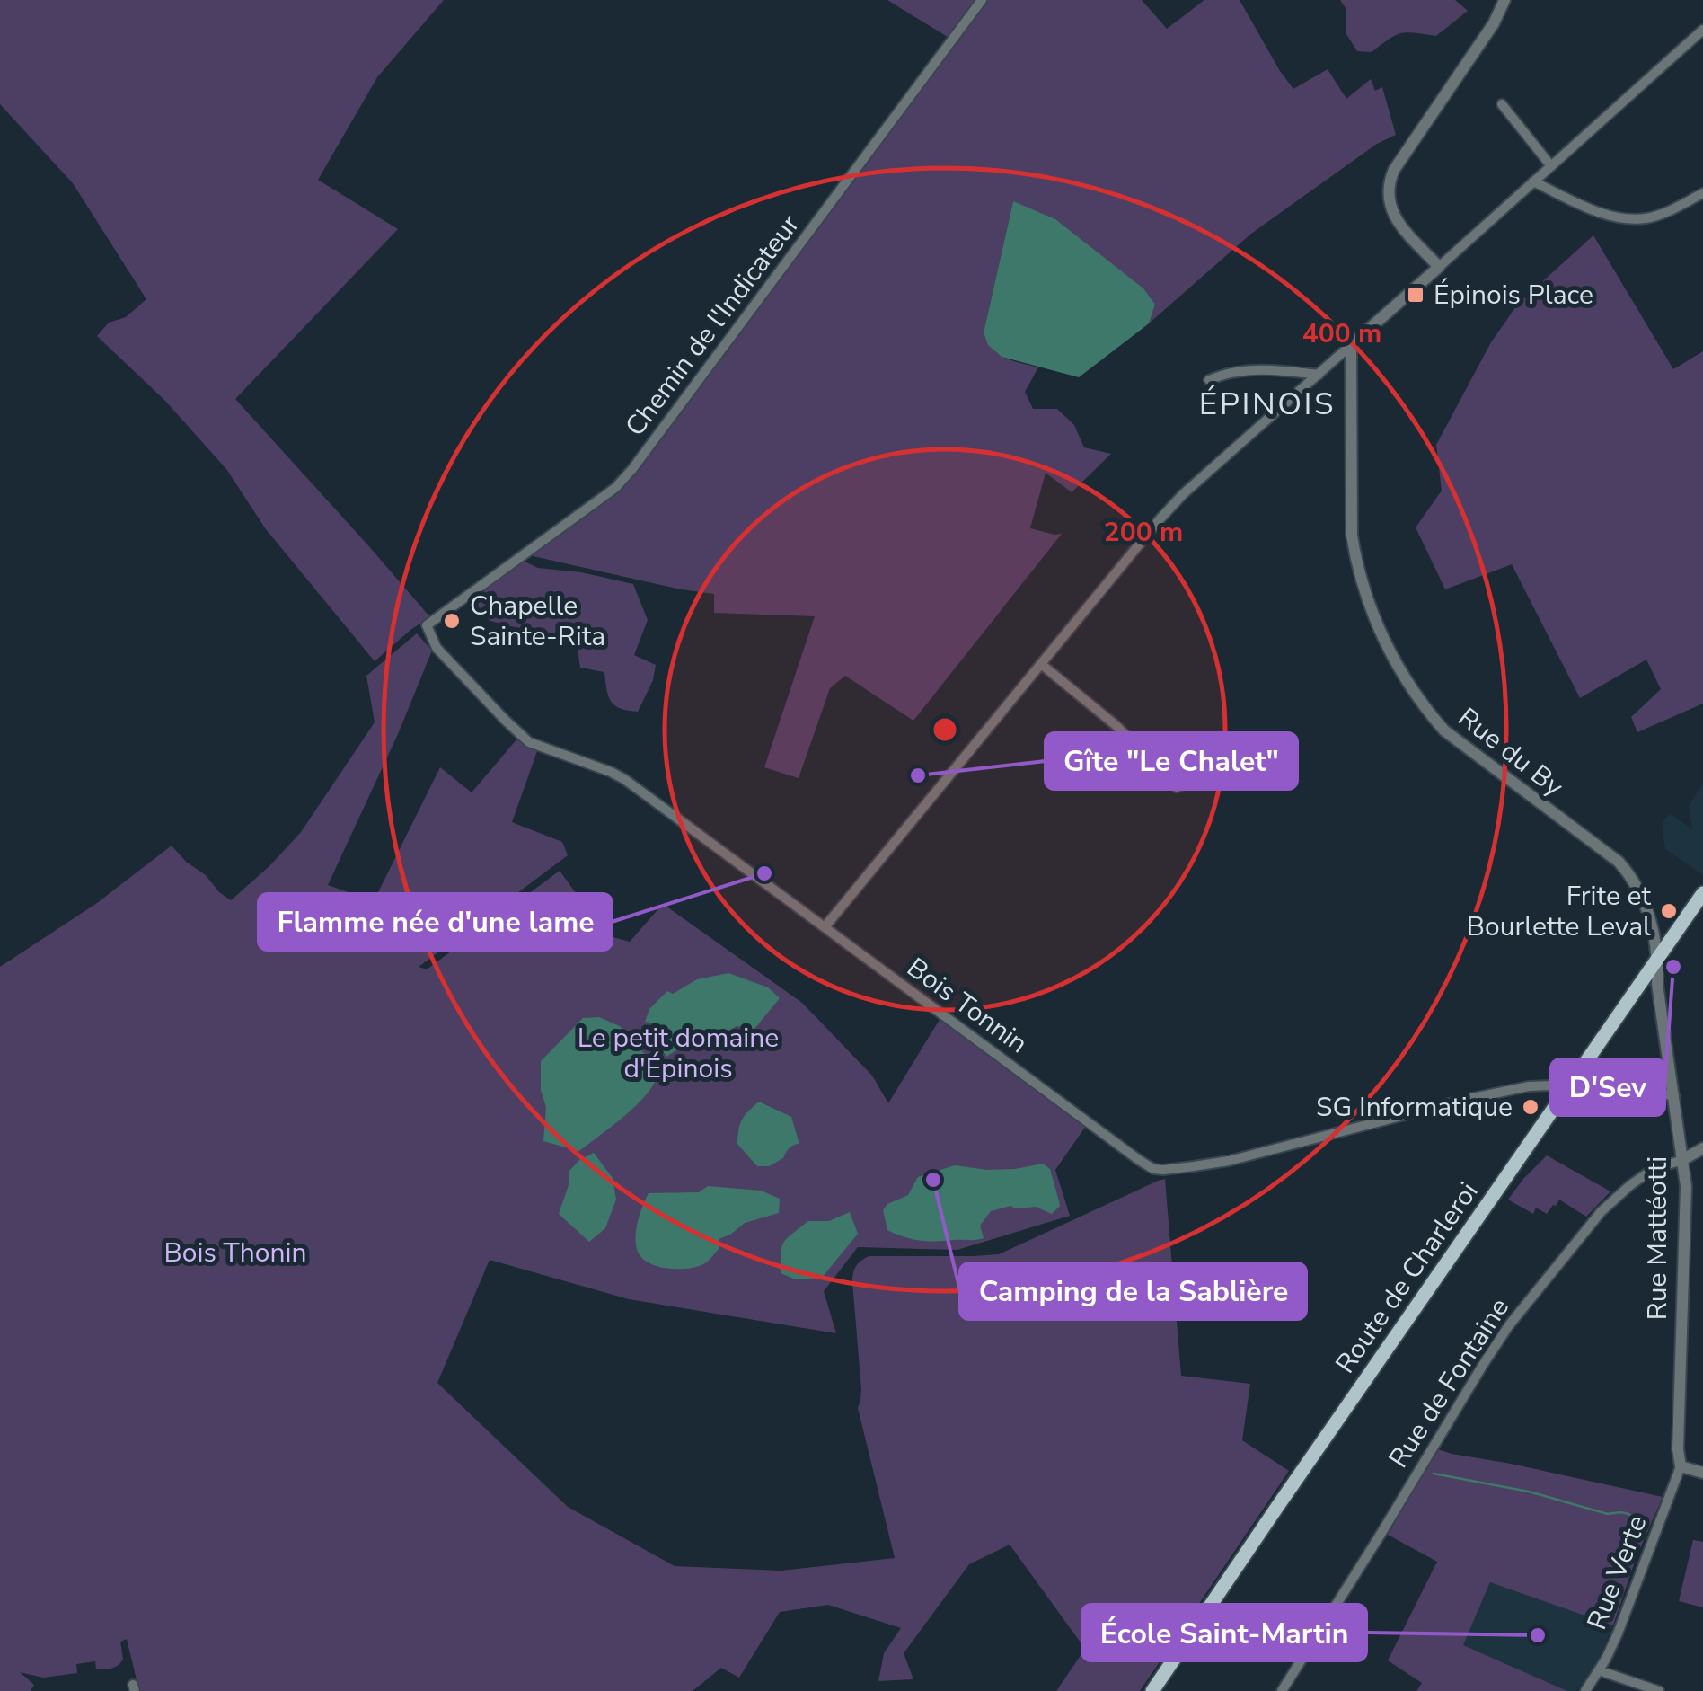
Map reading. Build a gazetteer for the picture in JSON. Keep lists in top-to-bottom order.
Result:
{
  "streets": {
    "main road": ["Route de Charleroi"],
    "street": [
      "Chemin de l'Indicateur",
      "Rue du By",
      "Bois Tonnin",
      "Rue Mattéotti",
      "Rue de Fontaine",
      "Rue Verte"
    ]
  },
  "crossings": [
    ["Chemin de l'Indicateur", "Bois Tonnin"],
    ["Rue du By", "Rue Mattéotti"],
    ["Rue du By", "Route de Charleroi"],
    ["Bois Tonnin", "Rue Mattéotti"],
    ["Bois Tonnin", "Route de Charleroi"],
    ["Rue Mattéotti", "Route de Charleroi"],
    ["Rue Mattéotti", "Rue de Fontaine"],
    ["Rue Mattéotti", "Rue Verte"]
  ],
  "districts": ["ÉPINOIS"],
  "parks": ["Le petit domaine d'Épinois", "Bois Thonin"],
  "places": {
    "transit": ["Épinois Place"],
    "other": [
      "Chapelle Sainte-Rita",
      "Gîte \"Le Chalet\"",
      "Flamme née d'une lame",
      "Frite et Bourlette Leval",
      "D'Sev",
      "SG Informatique",
      "Camping de la Sablière",
      "École Saint-Martin"
    ]
  },
  "rings": ["400 m", "200 m"]
}
